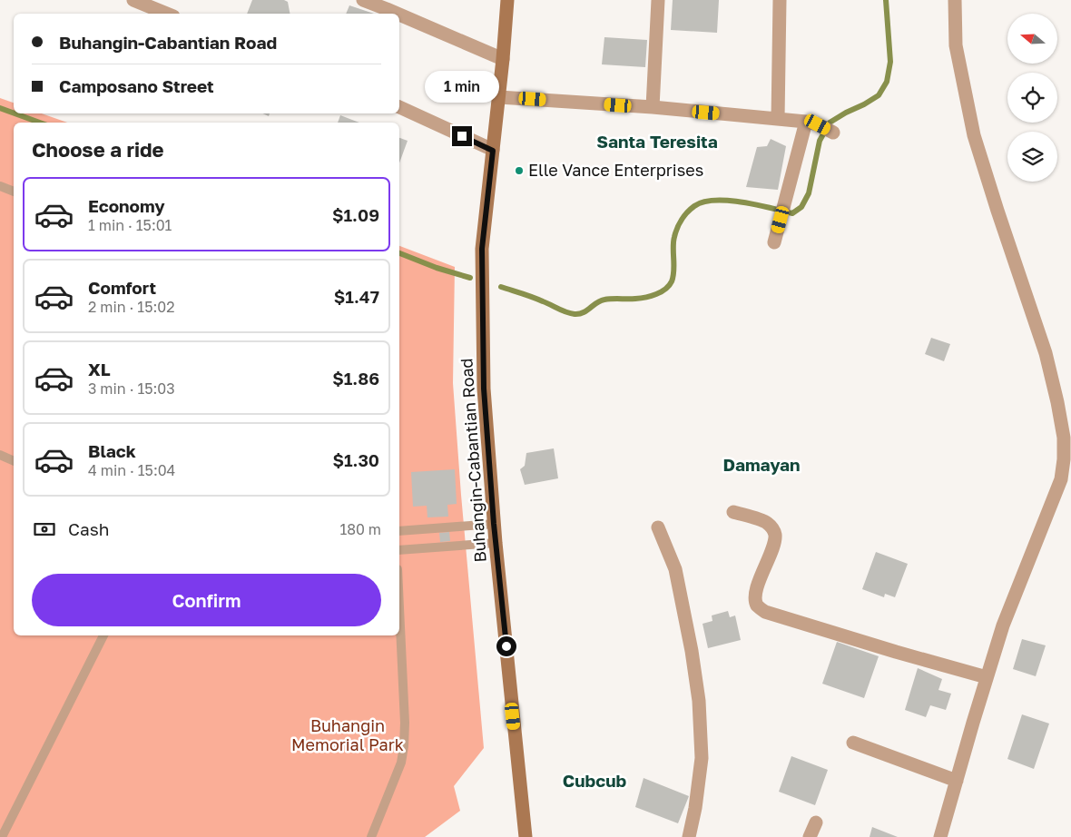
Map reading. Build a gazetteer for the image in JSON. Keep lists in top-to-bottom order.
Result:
{
  "streets": {
    "main road": ["Buhangin-Cabantian Road"]
  },
  "districts": ["Santa Teresita", "Damayan", "Cubcub"],
  "parks": ["Buhangin Memorial Park"],
  "places": ["Elle Vance Enterprises"],
  "north": "left",
  "page": {
    "banner": ["Buhangin-Cabantian Road", "Camposano Street"],
    "bubble": "1 min",
    "heading": "Choose a ride",
    "list": [
      {
        "name": "Economy",
        "note": "1 min · 15:01",
        "value": "$1.09"
      },
      {
        "name": "Comfort",
        "note": "2 min · 15:02",
        "value": "$1.47"
      },
      {
        "name": "XL",
        "note": "3 min · 15:03",
        "value": "$1.86"
      },
      {
        "name": "Black",
        "note": "4 min · 15:04",
        "value": "$1.30"
      }
    ],
    "pay": ["Cash", "180 m"],
    "buttons": "Confirm"
  }
}
